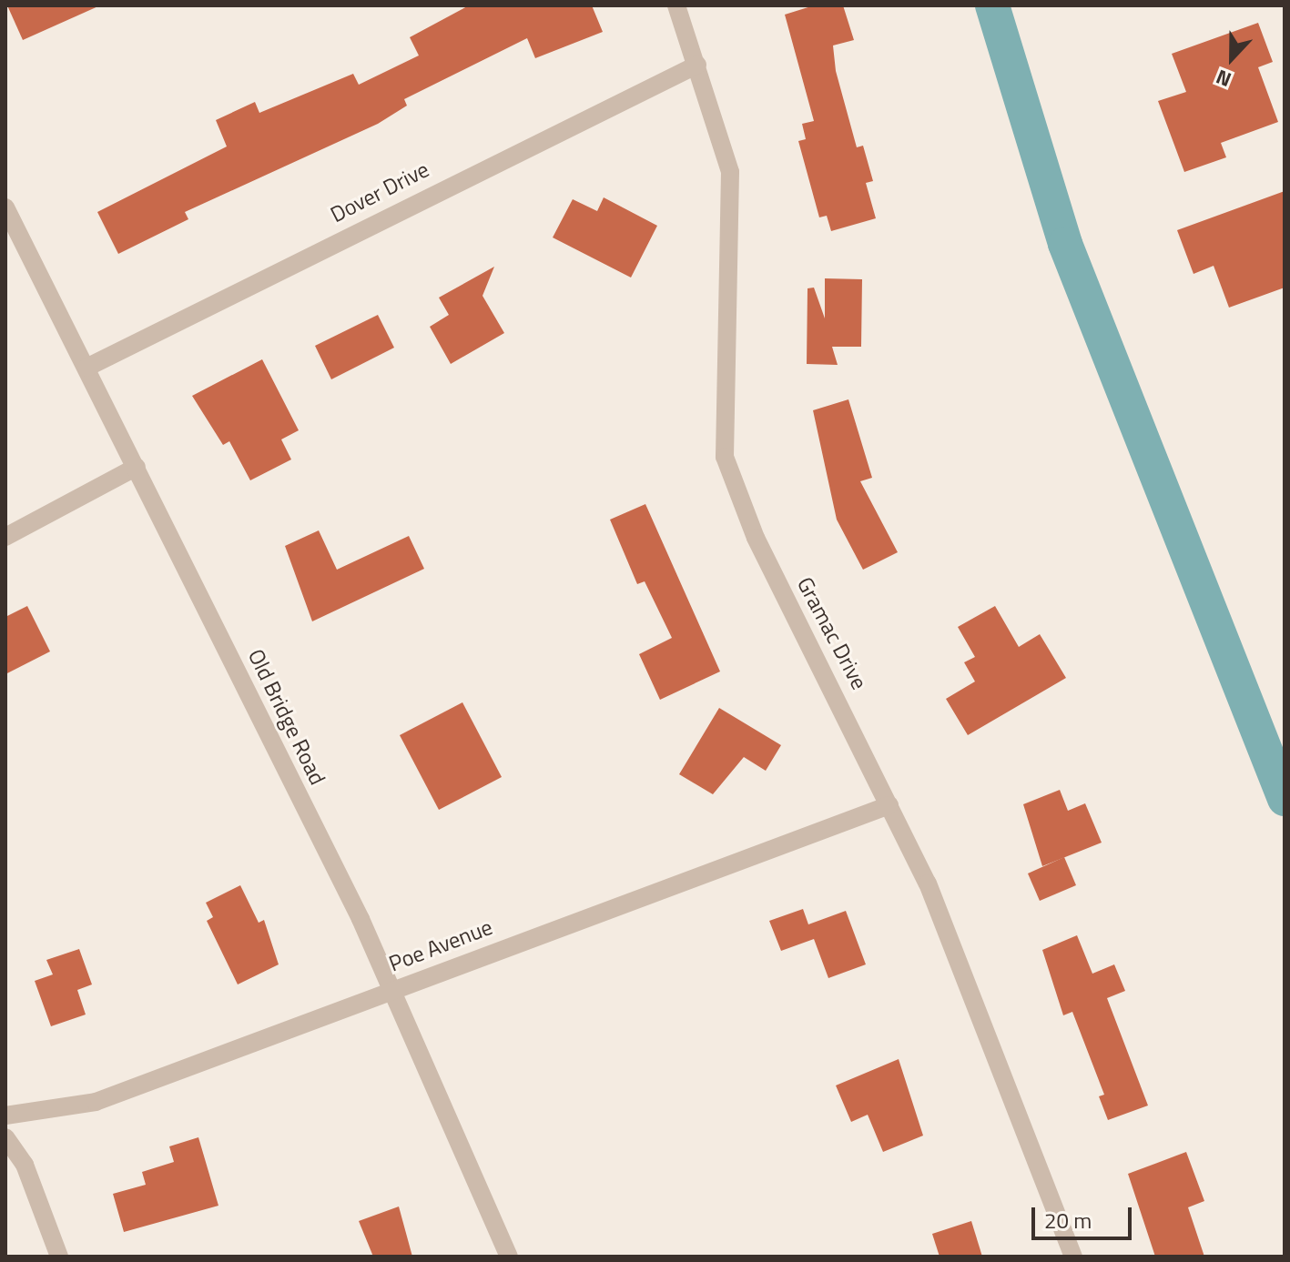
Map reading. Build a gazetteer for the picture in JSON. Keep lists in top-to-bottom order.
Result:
{
  "streets": {
    "street": [
      "Dover Drive",
      "Gramac Drive",
      "Old Bridge Road",
      "Poe Avenue"
    ]
  },
  "crossings": [
    ["Dover Drive", "Gramac Drive"],
    ["Dover Drive", "Old Bridge Road"],
    ["Gramac Drive", "Poe Avenue"],
    ["Old Bridge Road", "Poe Avenue"]
  ],
  "scale_bar": "20 m",
  "north": "bottom"
}
